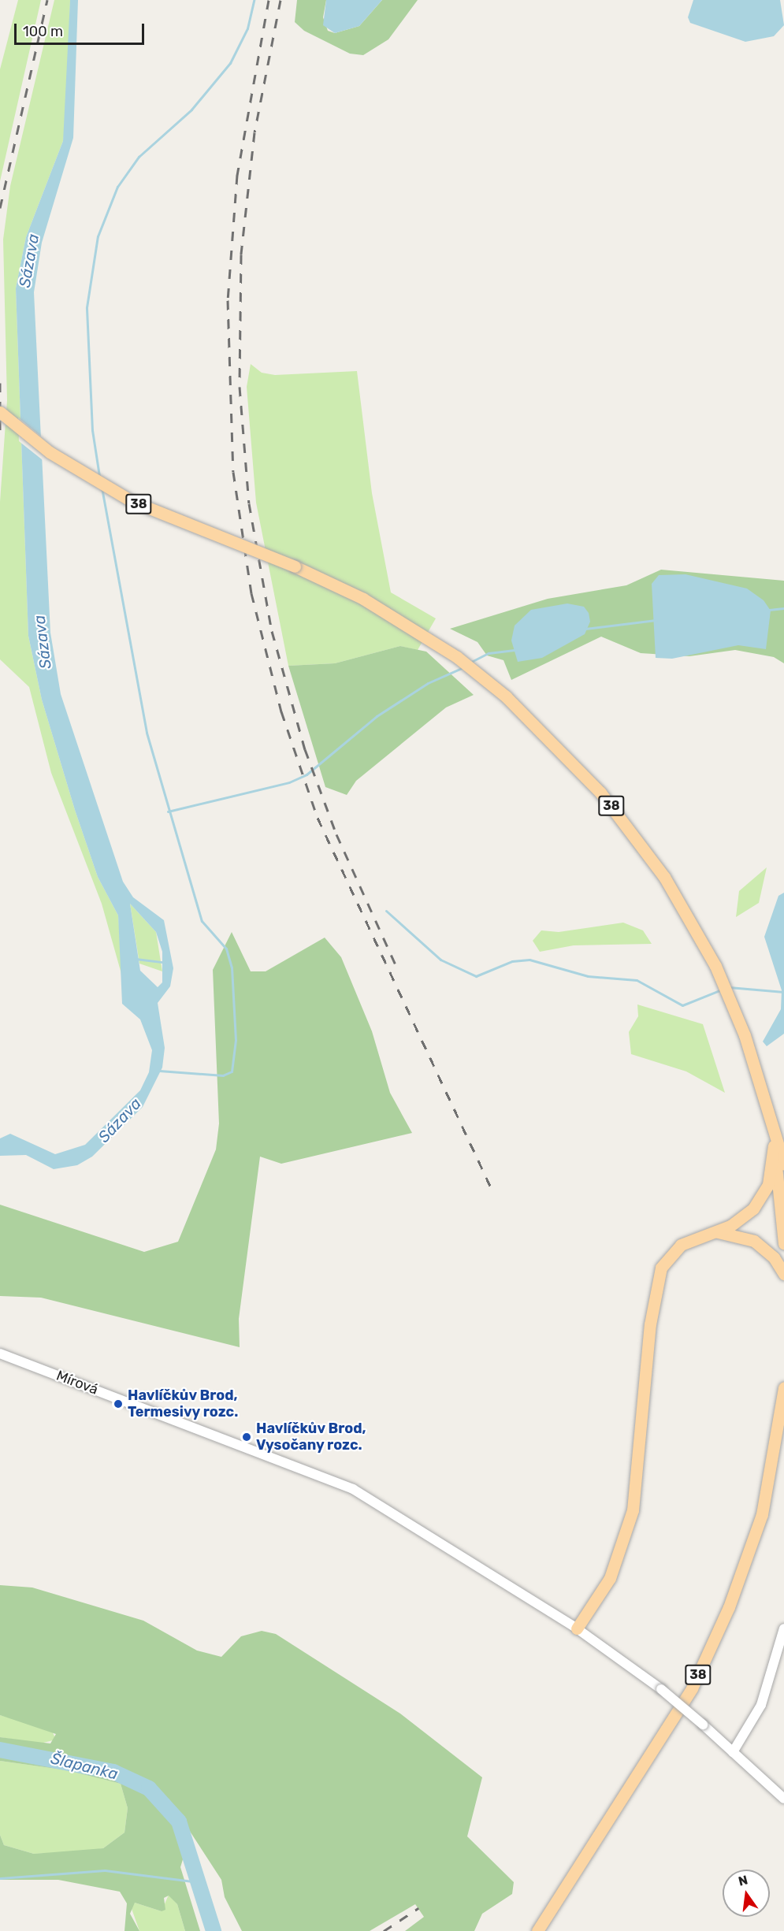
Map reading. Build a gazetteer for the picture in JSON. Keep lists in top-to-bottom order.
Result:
{
  "streets": {
    "main road": ["38"],
    "street": ["Mírová"]
  },
  "water": ["Sázava", "Šlapanka"],
  "places": ["Havlíčkův Brod, Termesivy rozc.", "Havlíčkův Brod, Vysočany rozc."],
  "scale_bar": "100 m",
  "north": "top"
}
